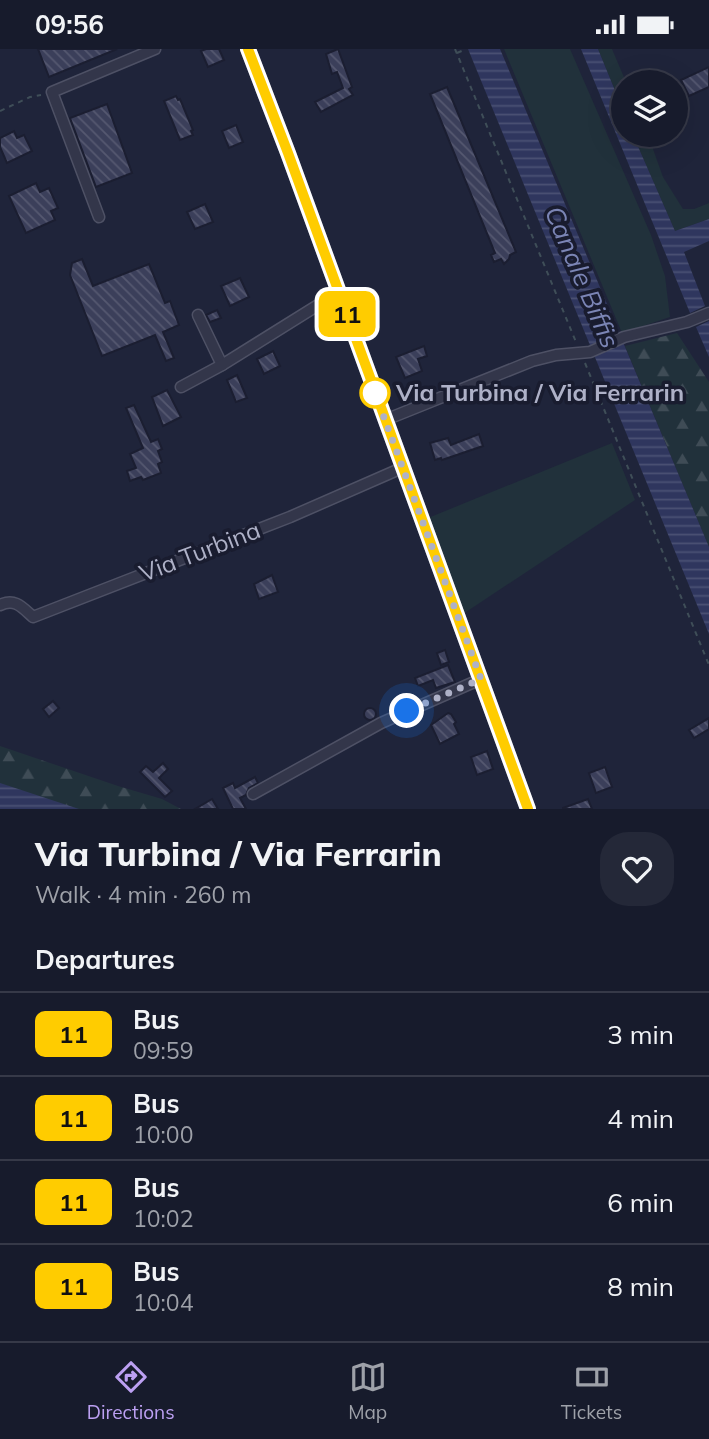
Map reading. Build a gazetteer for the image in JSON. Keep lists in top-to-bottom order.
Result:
{
  "streets": {
    "street": ["Via Turbina"]
  },
  "water": ["Canale Biffis"],
  "places": ["Via Turbina / Via Ferrarin"],
  "lines": ["bus line 11"],
  "page": {
    "status": "09:56",
    "on_map": "11",
    "heading": [
      ["Via Turbina / Via Ferrarin", "Walk · 4 min · 260 m"],
      "Departures"
    ],
    "list": [
      {
        "mark": "11",
        "name": "Bus",
        "note": "09:59",
        "value": "3 min"
      },
      {
        "mark": "11",
        "name": "Bus",
        "note": "10:00",
        "value": "4 min"
      },
      {
        "mark": "11",
        "name": "Bus",
        "note": "10:02",
        "value": "6 min"
      },
      {
        "mark": "11",
        "name": "Bus",
        "note": "10:04",
        "value": "8 min"
      }
    ],
    "tabs": ["Directions", "Map", "Tickets"]
  }
}
